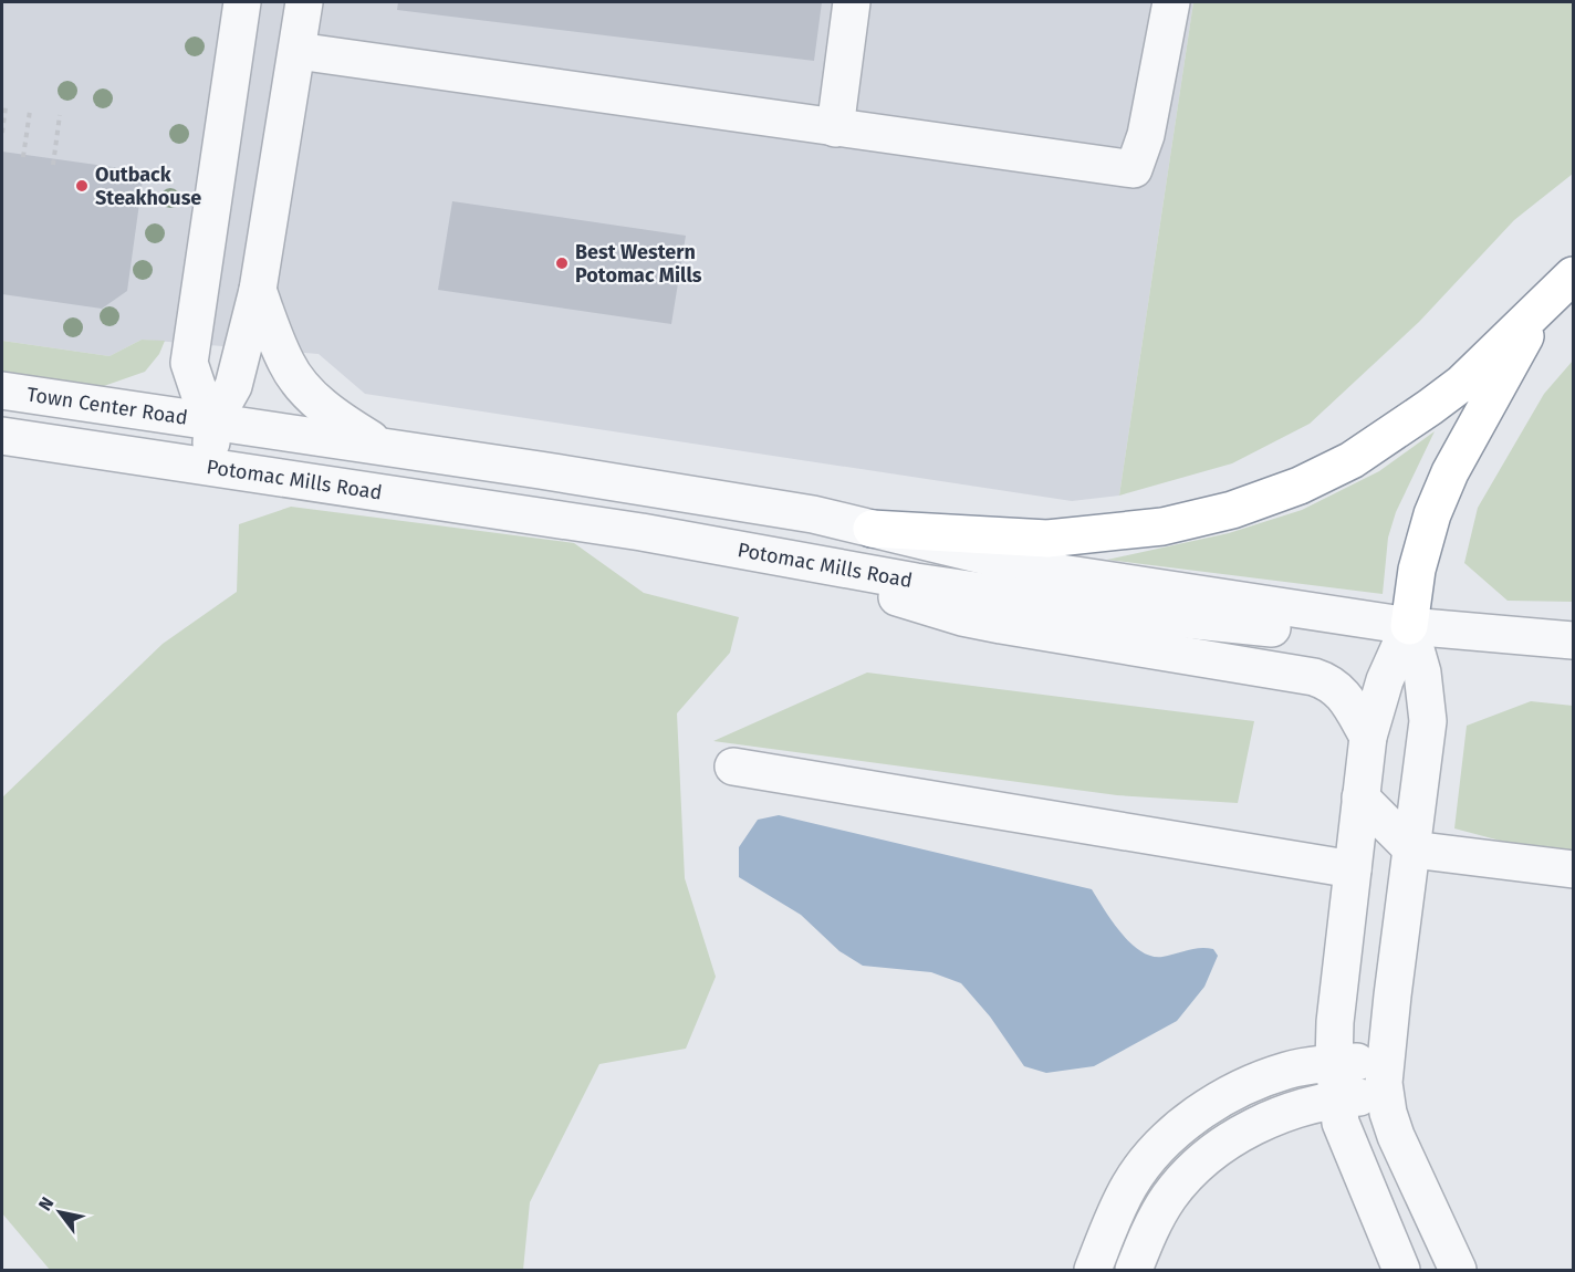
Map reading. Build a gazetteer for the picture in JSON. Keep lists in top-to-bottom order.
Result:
{
  "streets": {
    "street": ["Town Center Road", "Potomac Mills Road"]
  },
  "crossings": [
    ["Town Center Road", "Potomac Mills Road"]
  ],
  "places": ["Outback Steakhouse", "Best Western Potomac Mills"],
  "north": "top left"
}
